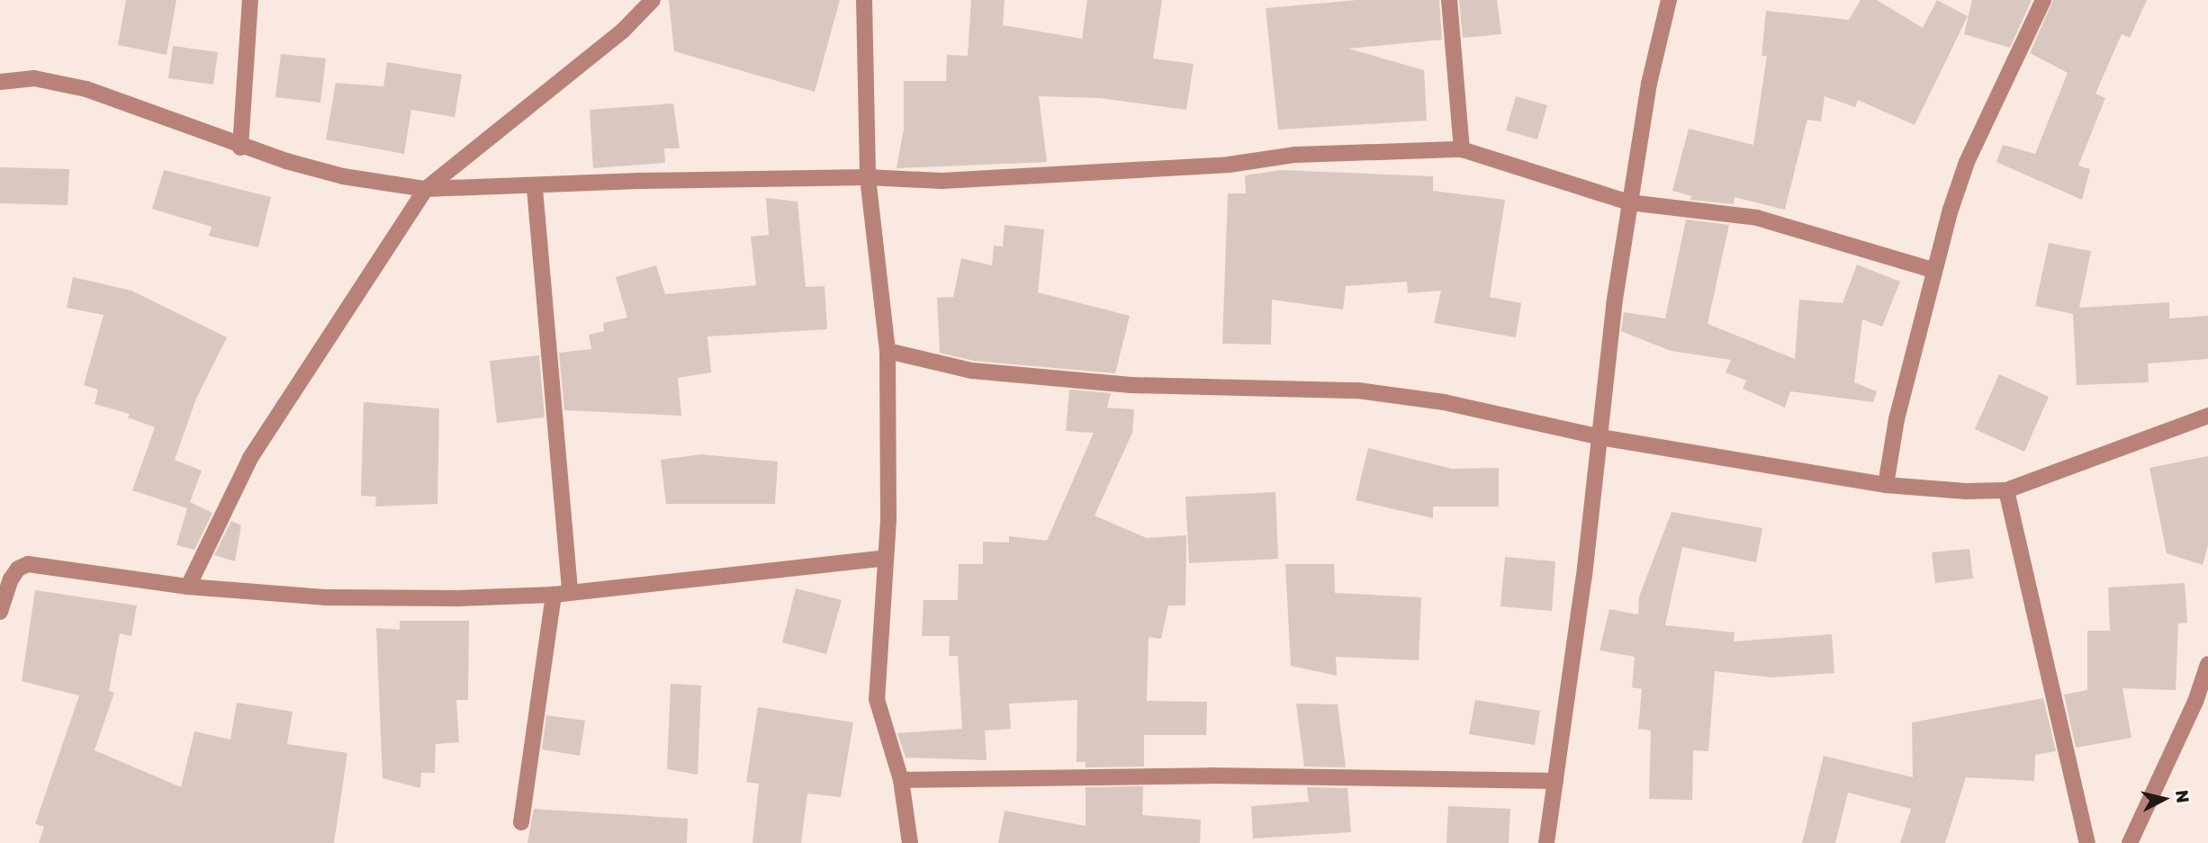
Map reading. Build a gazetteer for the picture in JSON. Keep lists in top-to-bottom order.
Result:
{
  "north": "right"
}
